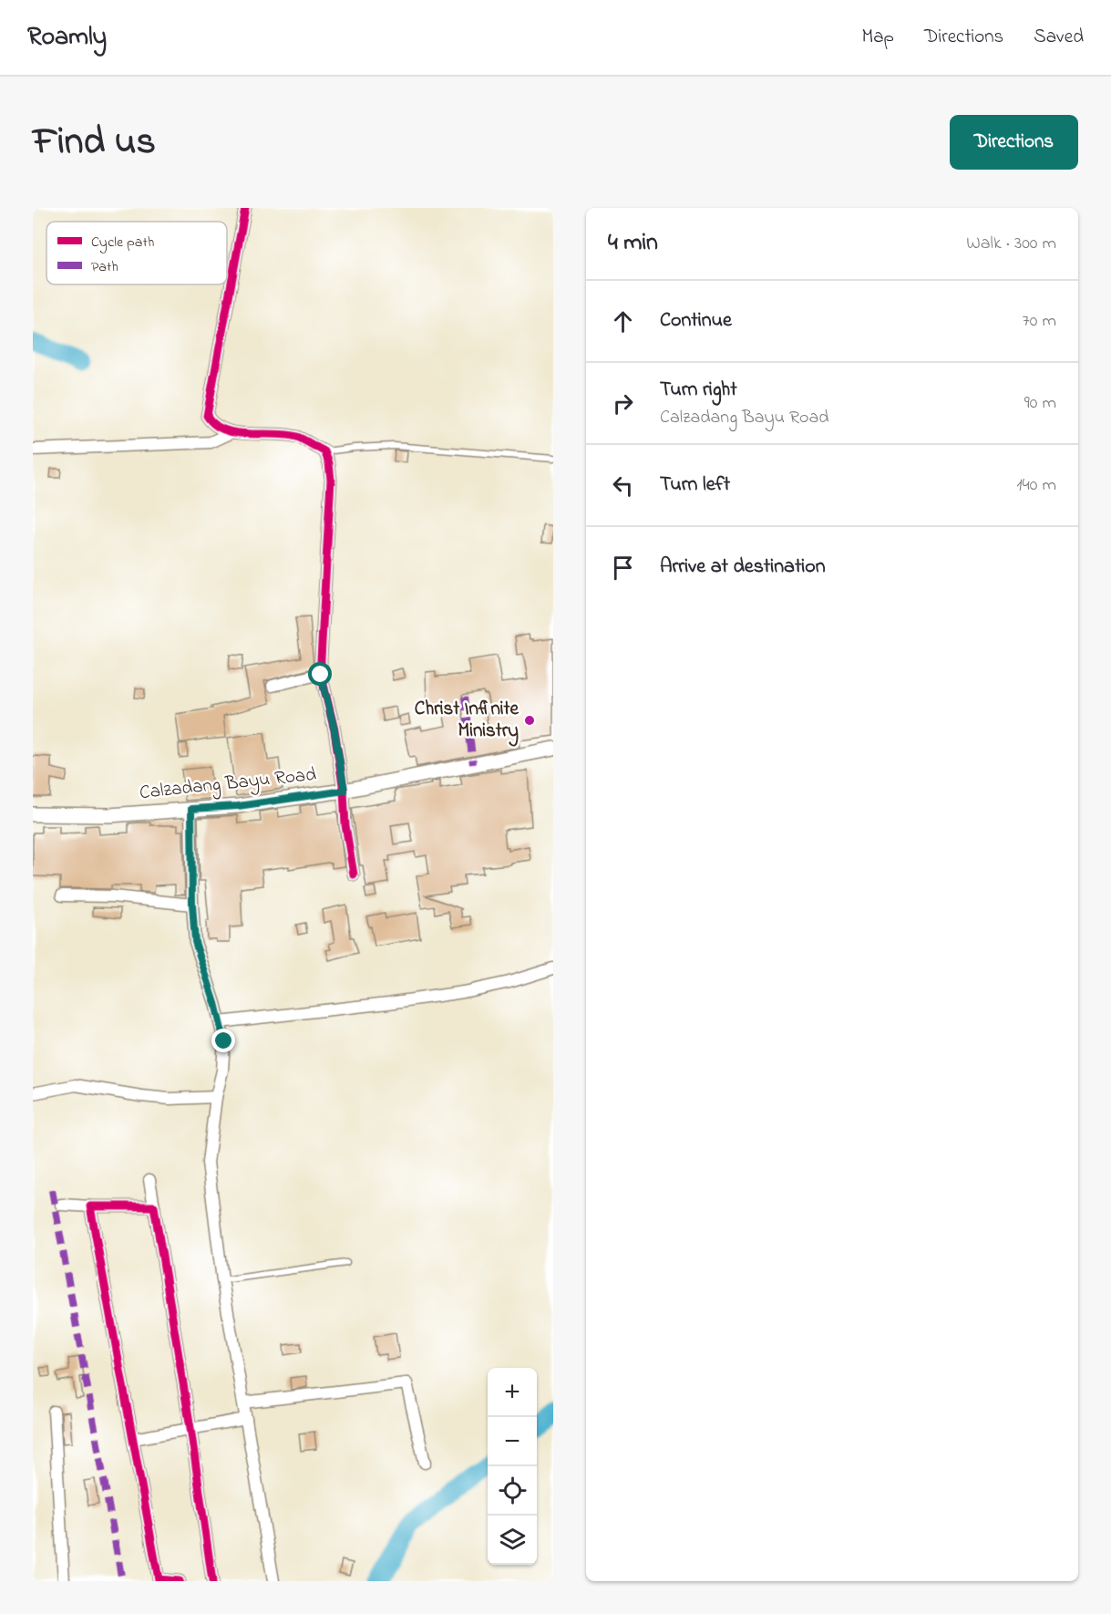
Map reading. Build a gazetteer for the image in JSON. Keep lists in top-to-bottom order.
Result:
{
  "streets": {
    "street": ["Calzadang Bayu Road"]
  },
  "places": ["Christ Infinite Ministry"],
  "legend": ["Cycle path", "Path"],
  "page": {
    "header": "Roamly",
    "nav": ["Map", "Directions", "Saved"],
    "title": "Find us",
    "buttons": "Directions",
    "heading": ["4 min", "Walk · 300 m"],
    "list": [
      ["Continue", "70 m"],
      ["Turn right", "Calzadang Bayu Road", "90 m"],
      ["Turn left", "140 m"],
      "Arrive at destination"
    ],
    "map_buttons": ["+", "−"]
  }
}
